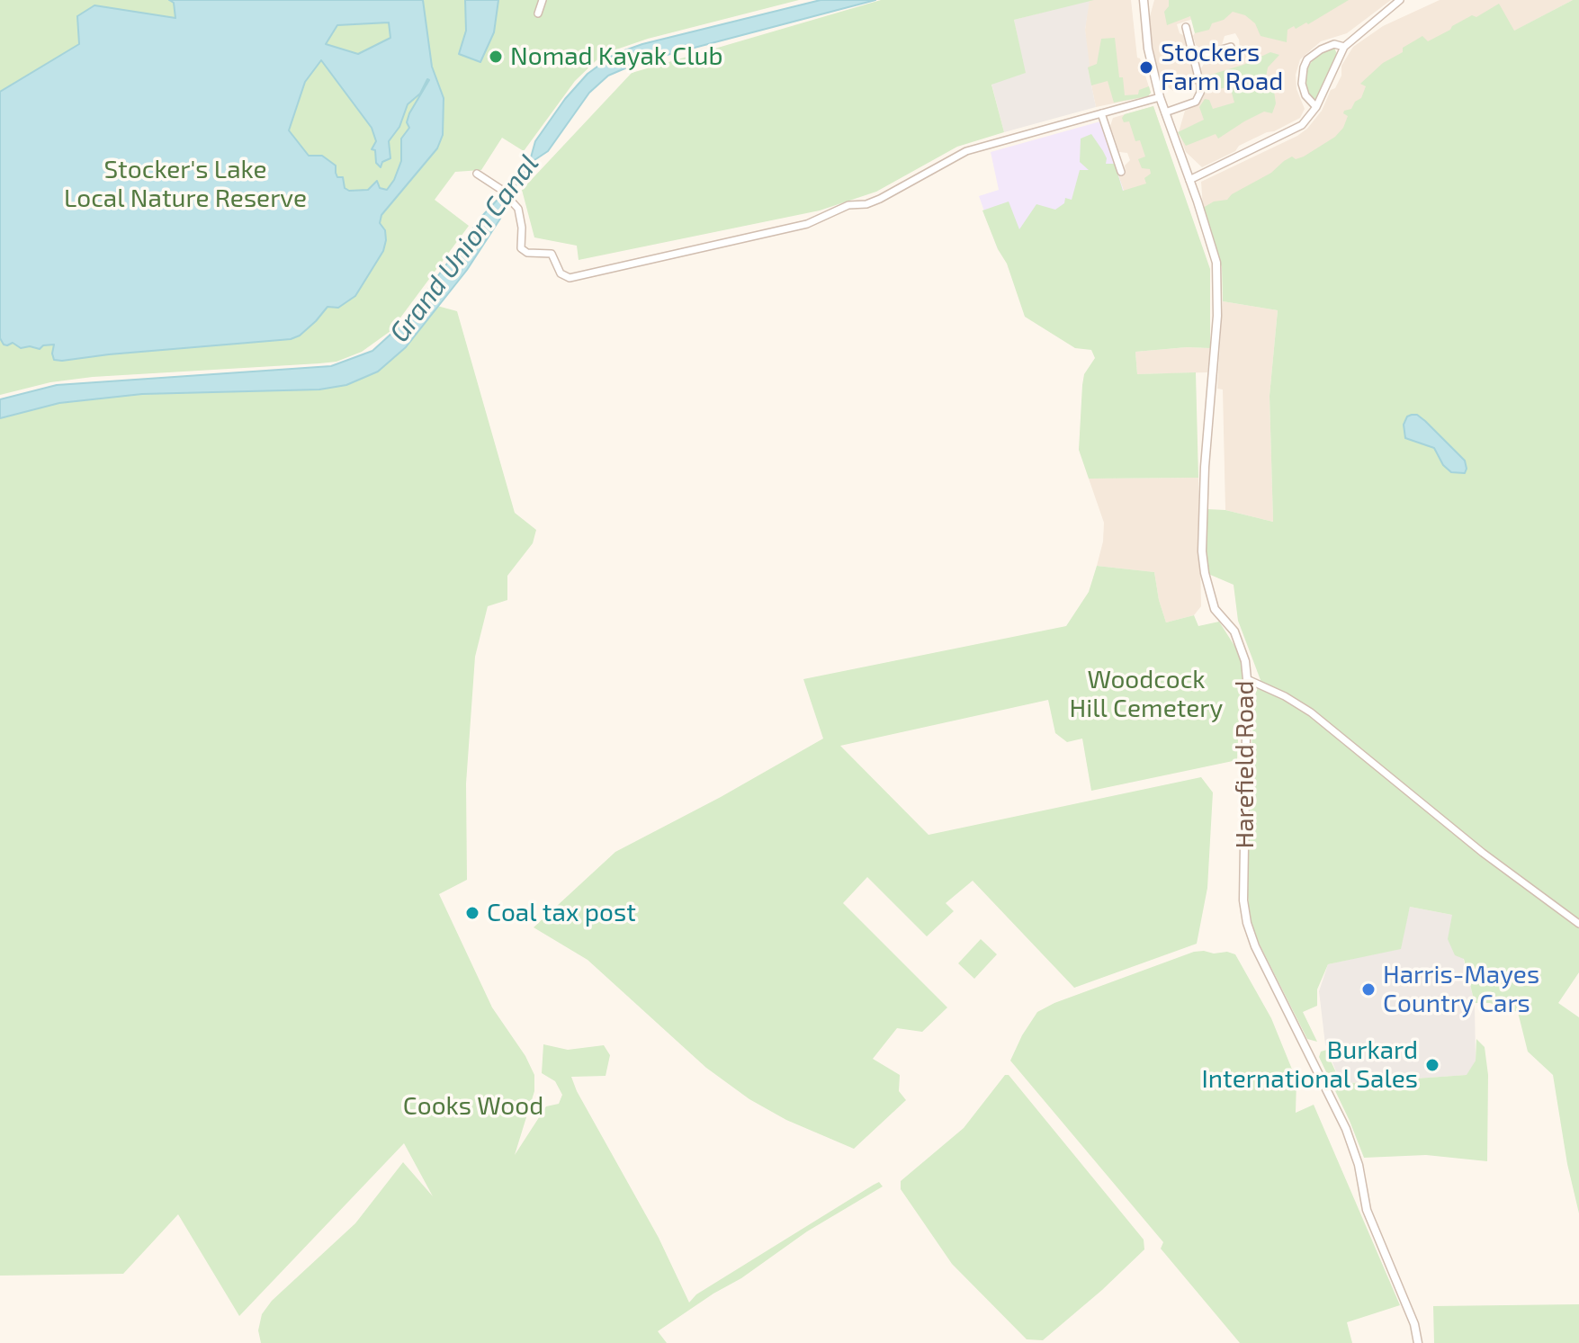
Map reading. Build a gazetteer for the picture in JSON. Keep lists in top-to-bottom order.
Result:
{
  "streets": {
    "street": ["Harefield Road"]
  },
  "water": ["Grand Union Canal"],
  "parks": ["Stocker's Lake Local Nature Reserve", "Woodcock Hill Cemetery", "Cooks Wood"],
  "places": [
    "Nomad Kayak Club",
    "Stockers Farm Road",
    "Coal tax post",
    "Harris-Mayes Country Cars",
    "Burkard International Sales"
  ]
}
